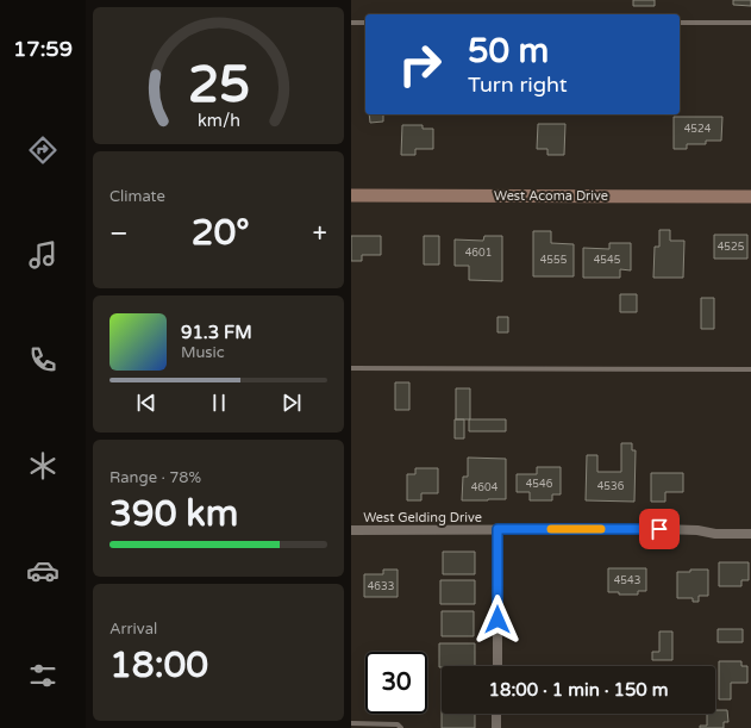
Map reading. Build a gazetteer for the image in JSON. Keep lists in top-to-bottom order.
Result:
{
  "streets": {
    "street": ["West Acoma Drive", "West Gelding Drive"]
  },
  "house_numbers": [
    "4524",
    "4525",
    "4601",
    "4555",
    "4545",
    "4546",
    "4536",
    "4604",
    "4543",
    "4633"
  ],
  "page": {
    "tabs": "17:59",
    "turn": ["50 m", "Turn right"],
    "tile": [
      "Climate",
      ["Range · 78%", "390 km"],
      ["Arrival", "18:00"]
    ],
    "heat": ["−", "20°", "+"],
    "song": ["91.3 FM", "Music"],
    "limit": "30",
    "trip": "18:00 · 1 min · 150 m",
    "gauge": ["25", "km/h"]
  }
}
